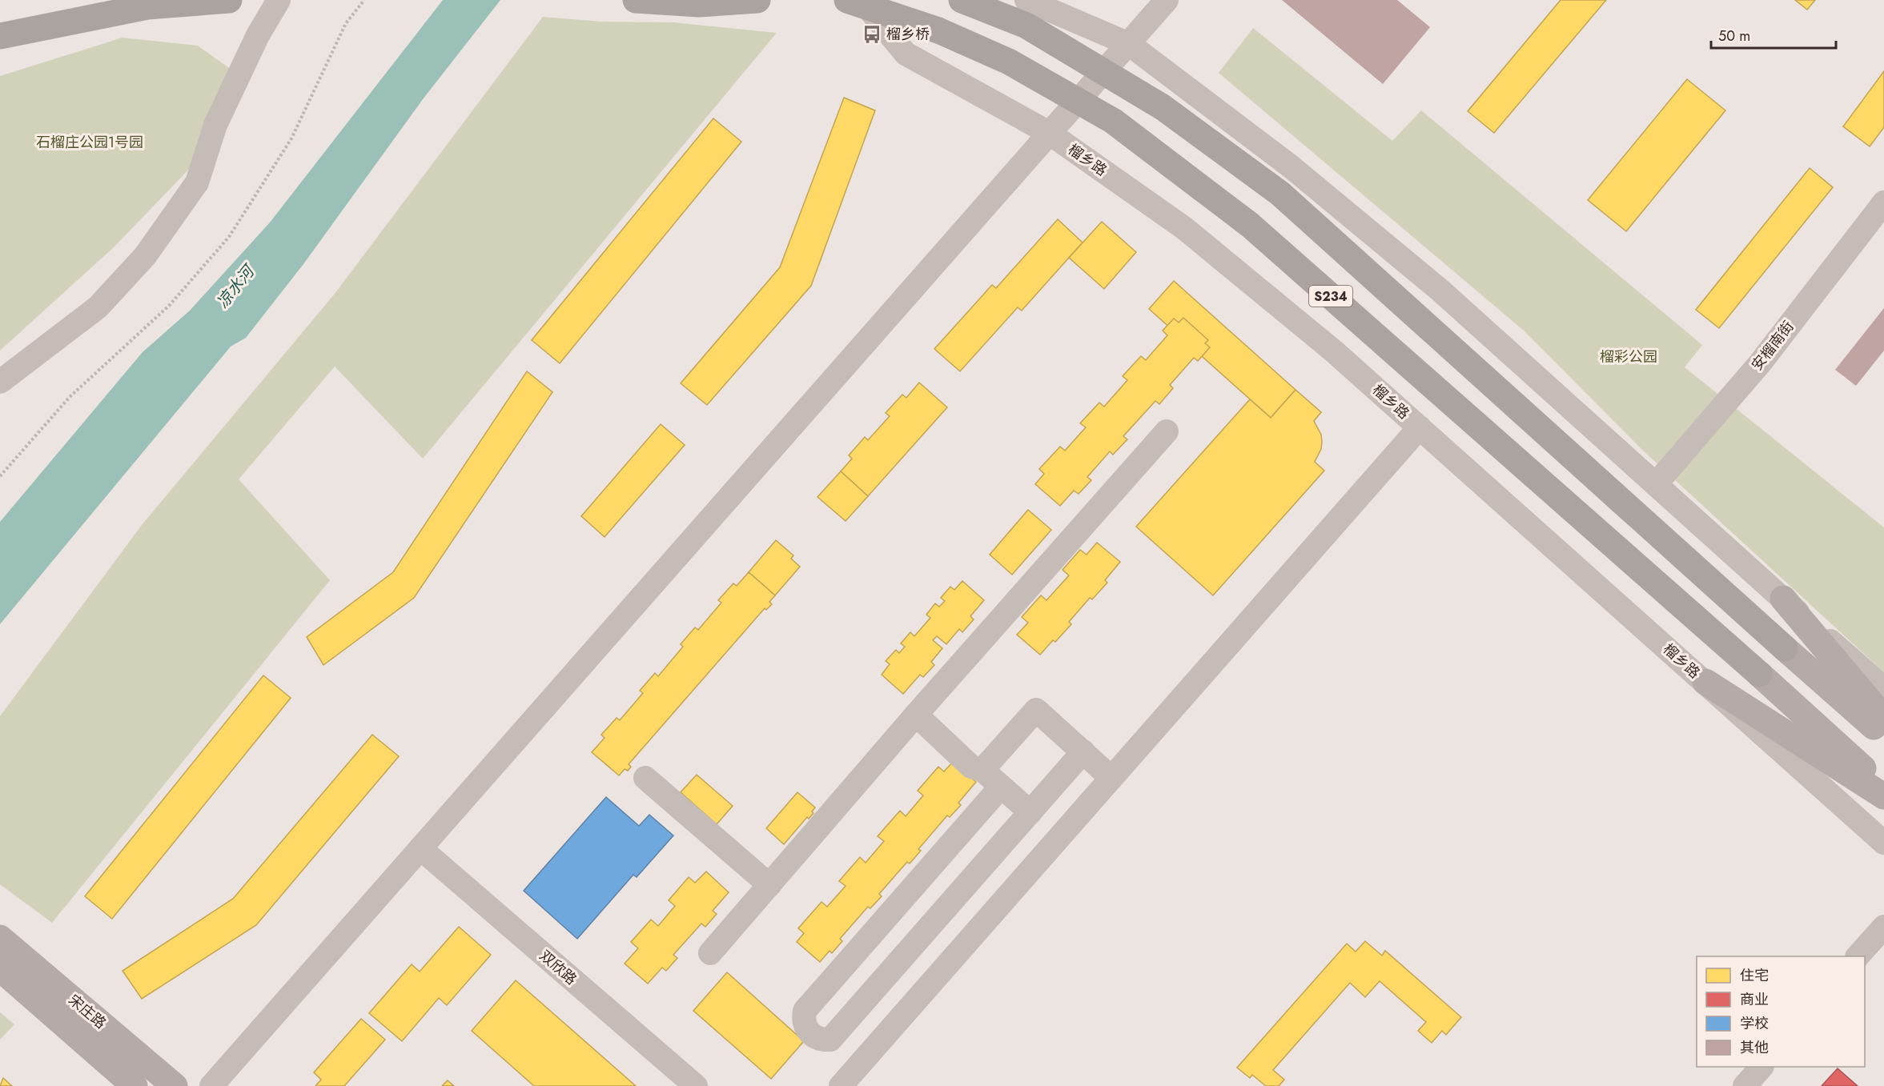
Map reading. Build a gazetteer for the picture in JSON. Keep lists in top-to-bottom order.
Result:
{
  "streets": {
    "highway": ["S234"],
    "main road": ["宋庄路"],
    "street": ["榴乡路", "安榴南街", "双欣路"]
  },
  "water": ["凉水河"],
  "parks": ["石榴庄公园1号园", "榴彩公园"],
  "places": {
    "bus stop": ["榴乡桥"]
  },
  "legend": [
    "住宅",
    "商业",
    "学校",
    "其他"
  ],
  "scale_bar": "50 m"
}
